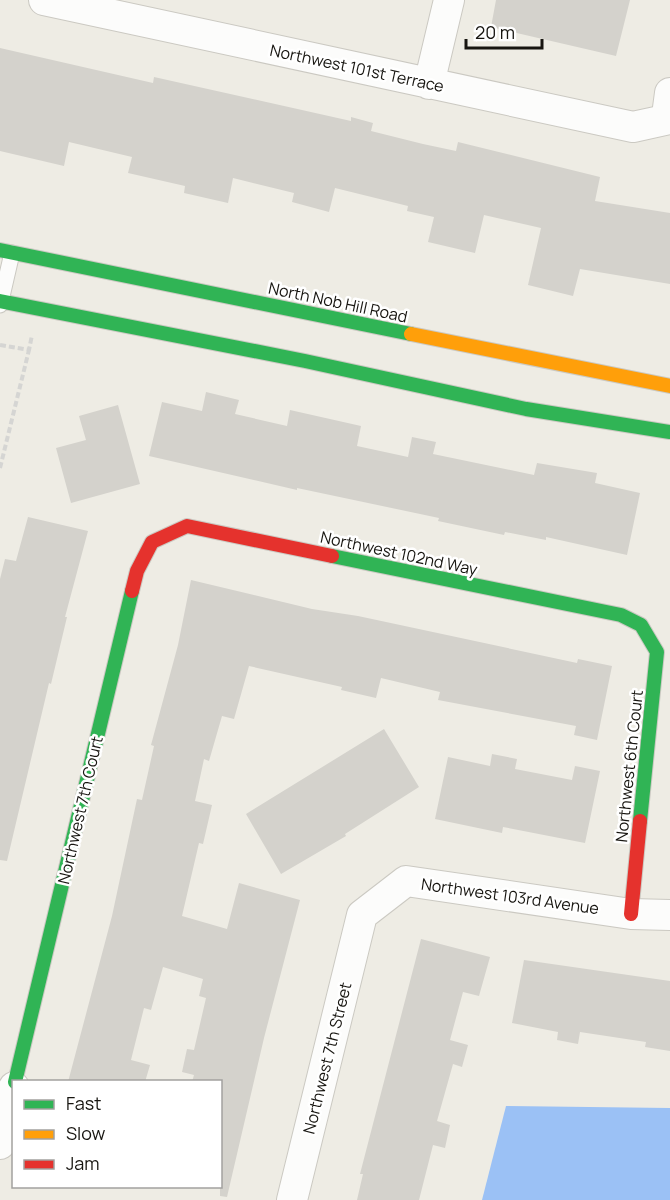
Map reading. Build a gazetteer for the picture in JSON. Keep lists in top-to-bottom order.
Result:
{
  "streets": {
    "street": [
      "Northwest 101st Terrace",
      "North Nob Hill Road",
      "Northwest 102nd Way",
      "Northwest 6th Court",
      "Northwest 7th Court",
      "Northwest 103rd Avenue",
      "Northwest 7th Street"
    ]
  },
  "crossings": [
    ["Northwest 102nd Way", "Northwest 6th Court"],
    ["Northwest 102nd Way", "Northwest 7th Court"],
    ["Northwest 6th Court", "Northwest 103rd Avenue"],
    ["Northwest 103rd Avenue", "Northwest 7th Street"]
  ],
  "legend": ["Fast", "Slow", "Jam"],
  "scale_bar": "20 m"
}
